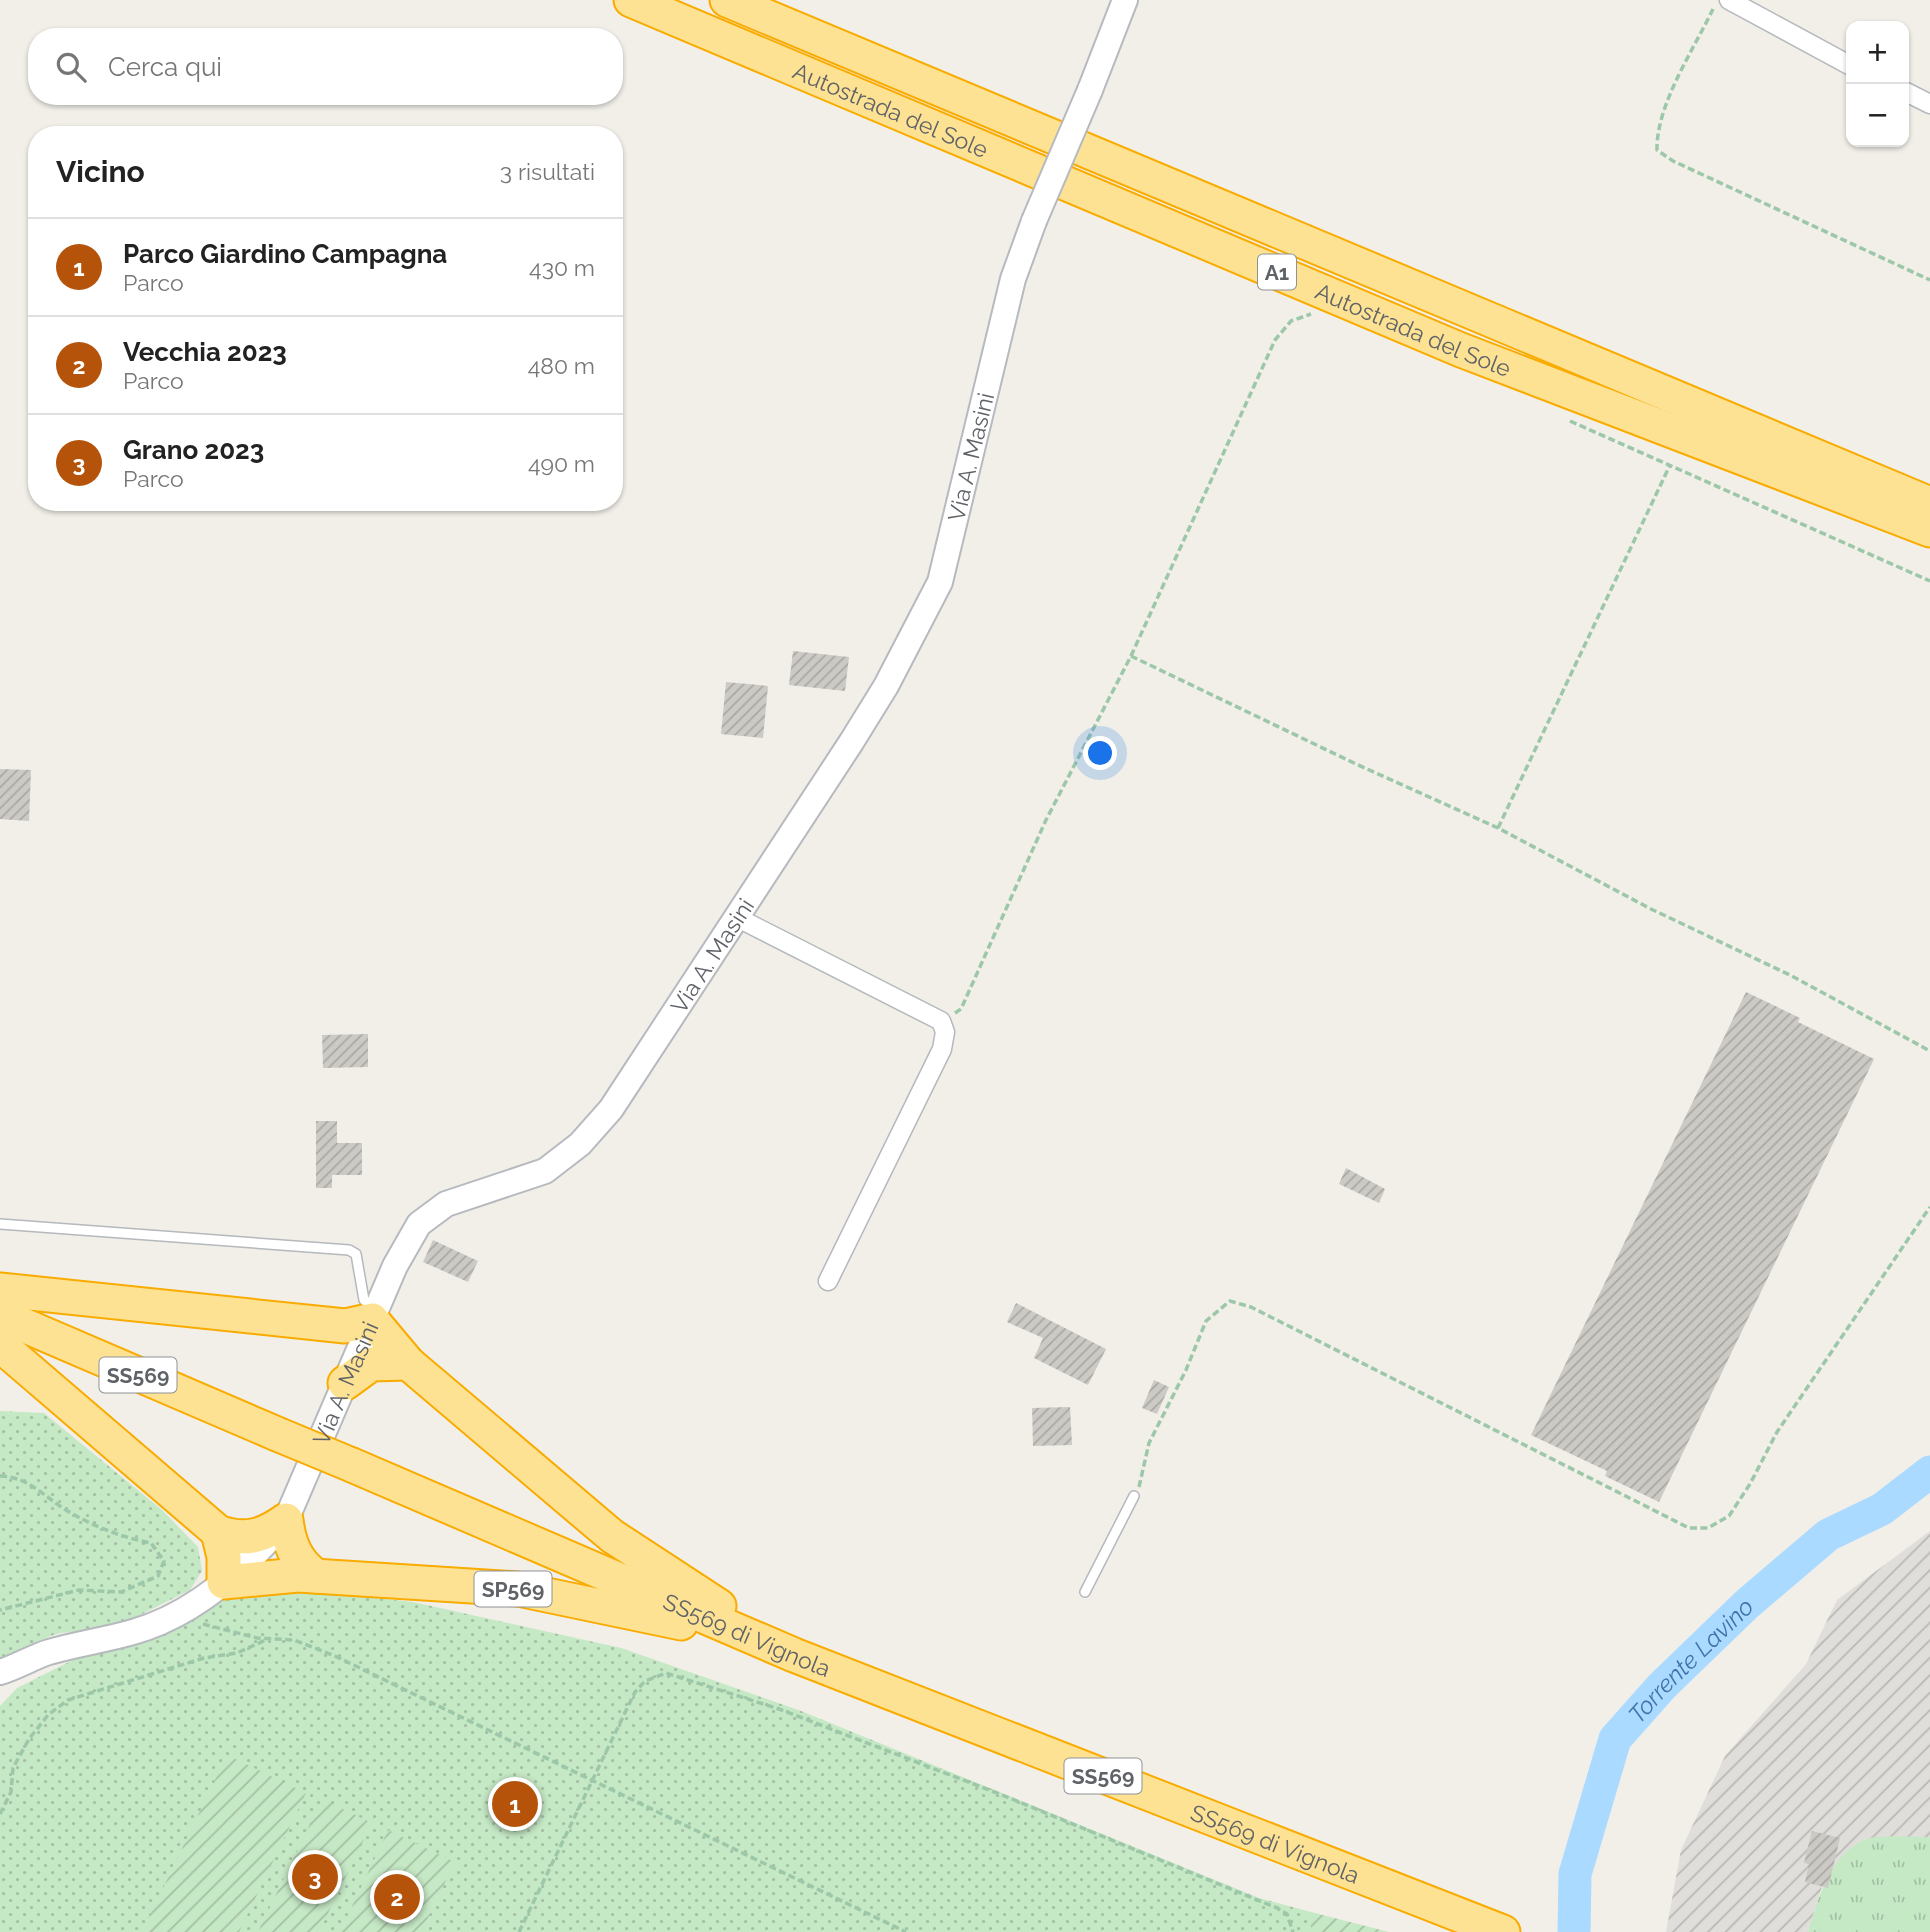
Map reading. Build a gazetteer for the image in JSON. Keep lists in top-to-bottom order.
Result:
{
  "streets": {
    "highway": [
      "Autostrada del Sole",
      "A1",
      "SS569",
      "SP569",
      "SS569 di Vignola"
    ],
    "street": ["Via A. Masini"]
  },
  "crossings": [
    ["Via A. Masini", "SP569"],
    ["SP569", "SS569 di Vignola"]
  ],
  "water": ["Torrente Lavino"],
  "page": {
    "map_buttons": ["+", "−"],
    "search": "Cerca qui",
    "heading": ["Vicino", "3 risultati"],
    "list": [
      {
        "mark": "1",
        "name": "Parco Giardino Campagna",
        "note": "Parco",
        "value": "430 m"
      },
      {
        "mark": "2",
        "name": "Vecchia 2023",
        "note": "Parco",
        "value": "480 m"
      },
      {
        "mark": "3",
        "name": "Grano 2023",
        "note": "Parco",
        "value": "490 m"
      }
    ],
    "pins": ["1", "3", "2"]
  }
}
